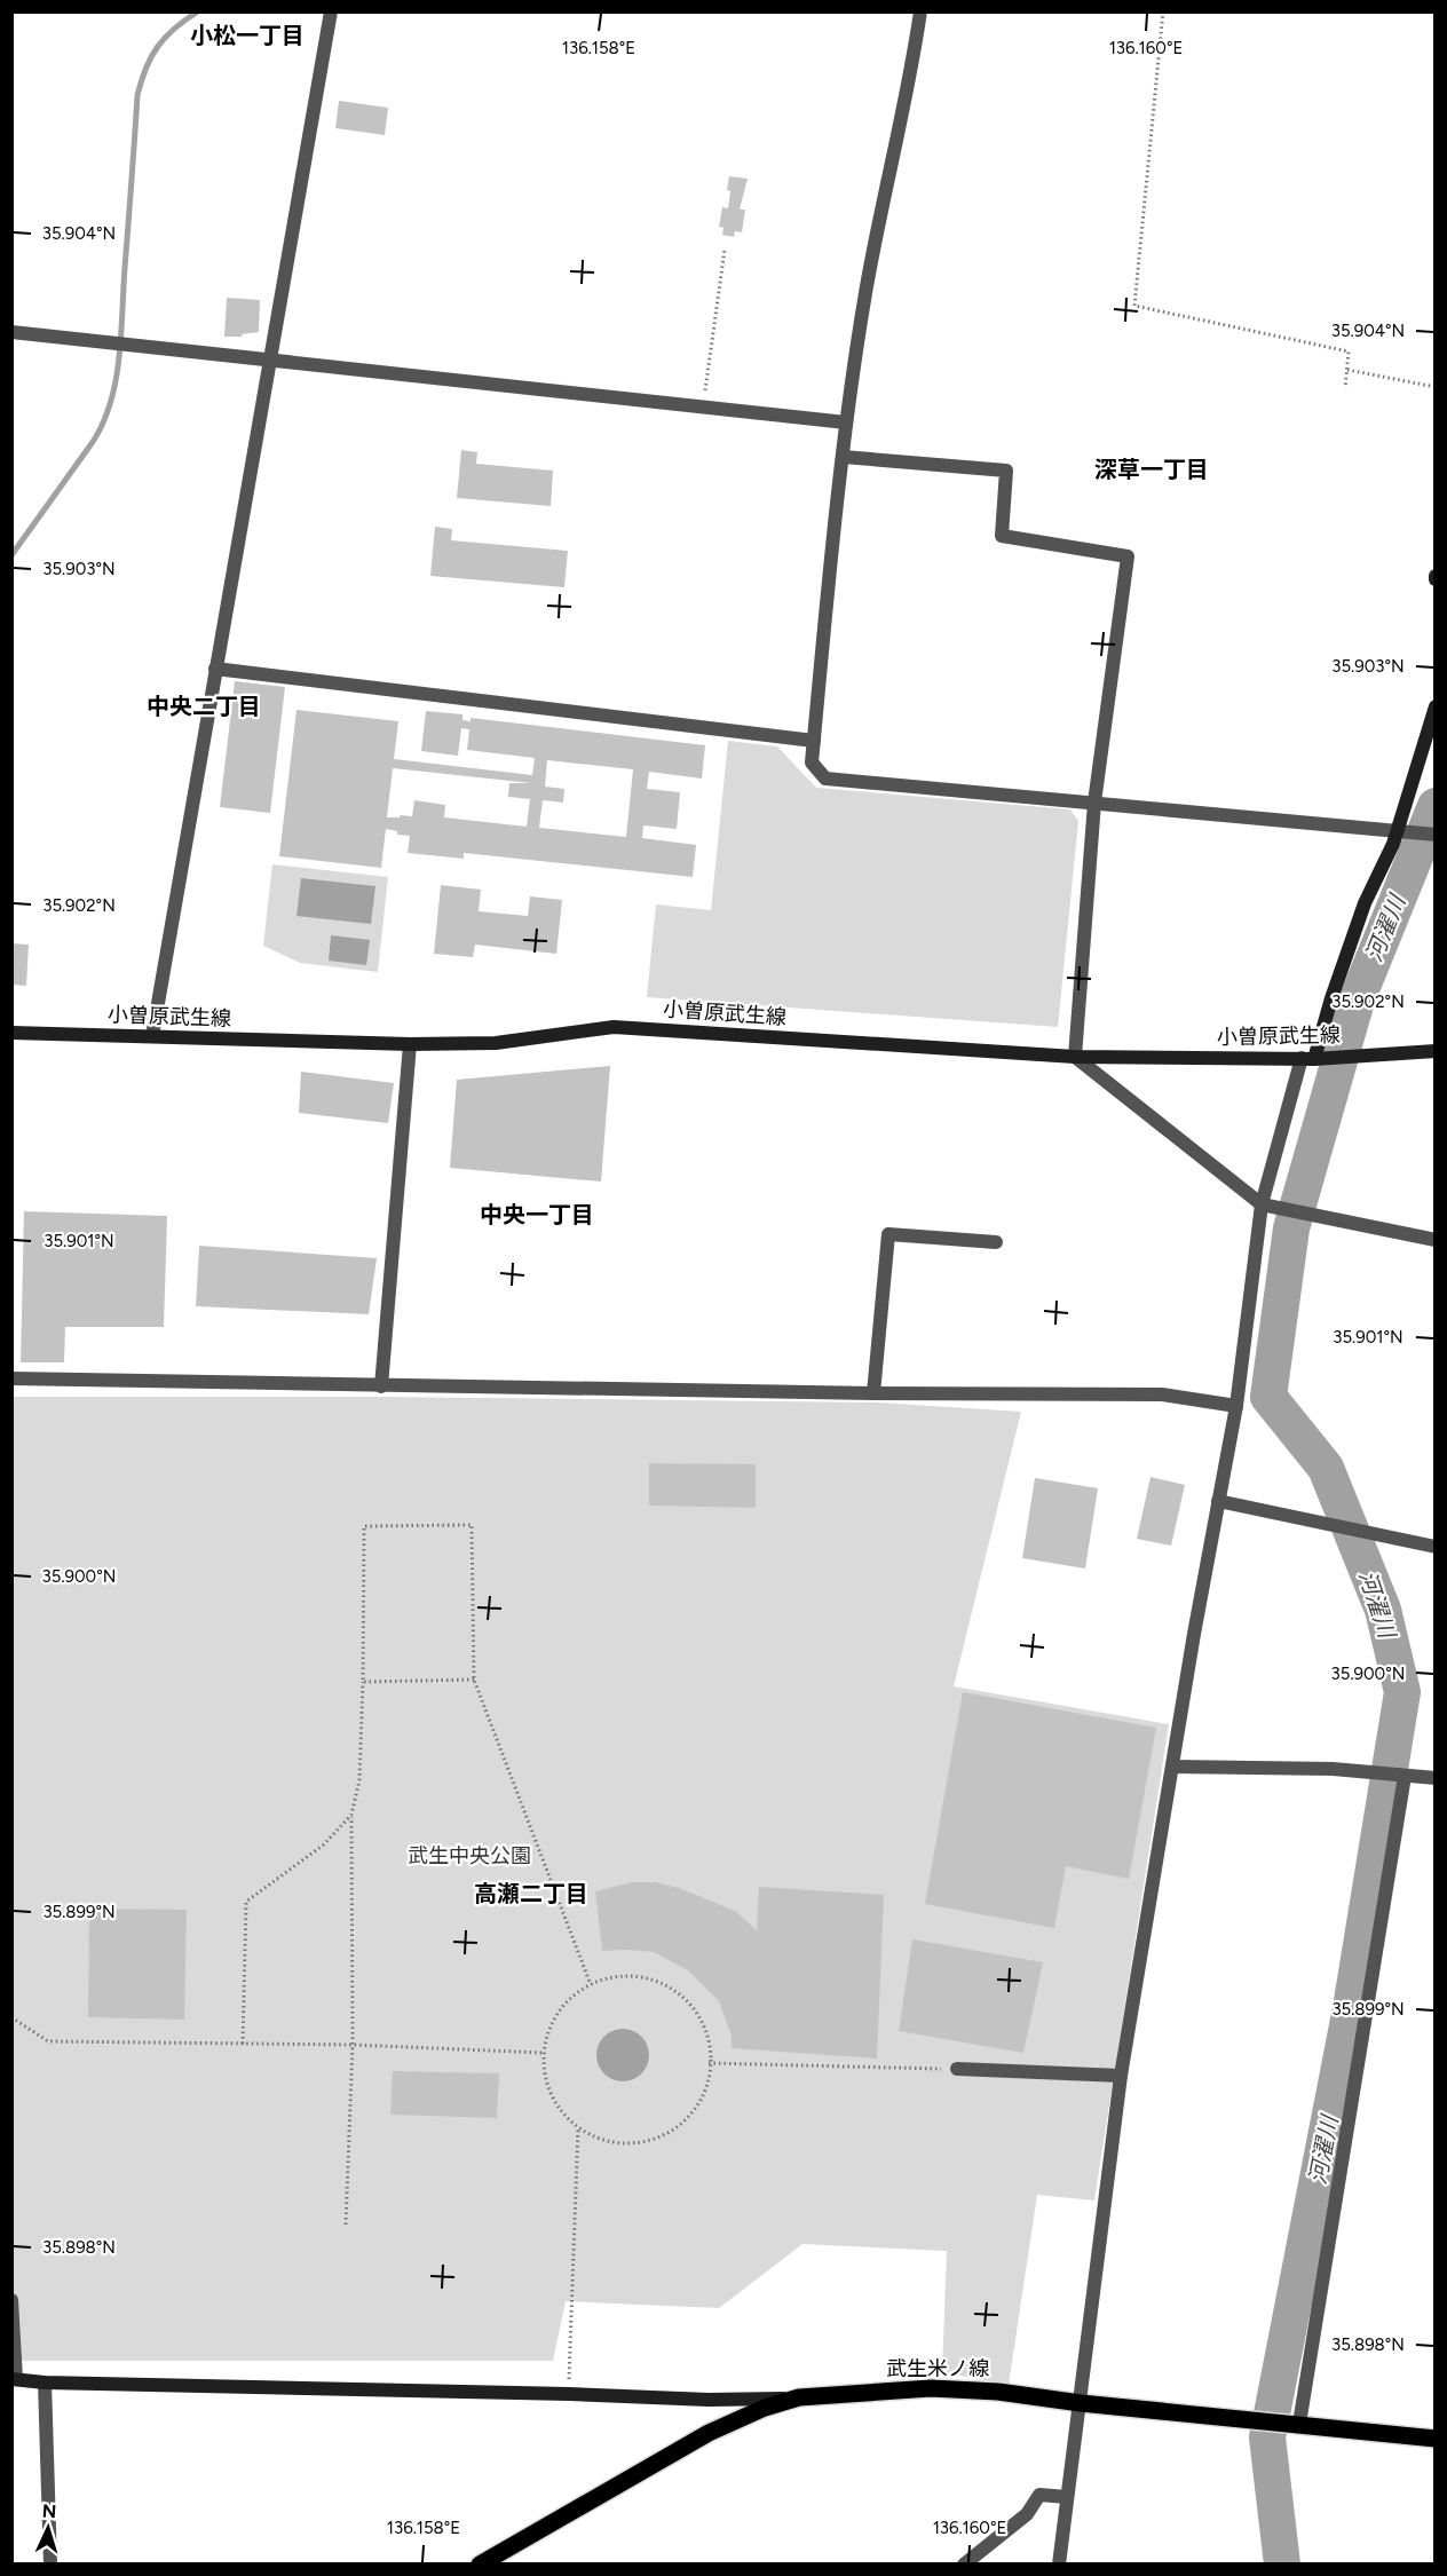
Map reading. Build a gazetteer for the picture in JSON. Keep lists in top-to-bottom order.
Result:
{
  "streets": {
    "main road": ["小曽原武生線", "武生米ノ線"]
  },
  "districts": [
    "小松一丁目",
    "深草一丁目",
    "中央二丁目",
    "中央一丁目",
    "高瀬二丁目"
  ],
  "water": ["河濯川"],
  "parks": ["武生中央公園"],
  "north": "top",
  "coordinates": [
    "136.158°E",
    "136.160°E",
    "35.904°N",
    "35.903°N",
    "35.902°N",
    "35.901°N",
    "35.900°N",
    "35.899°N",
    "35.898°N"
  ]
}
